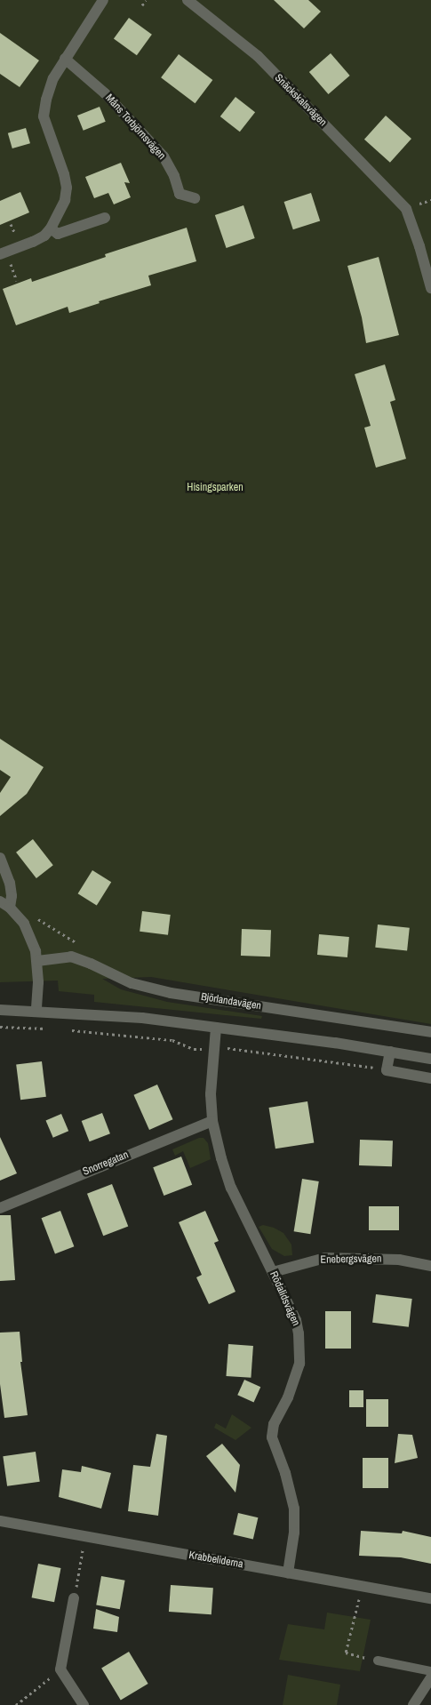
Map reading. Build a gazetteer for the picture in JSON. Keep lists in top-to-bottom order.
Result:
{
  "streets": {
    "street": [
      "Snäckskalsvägen",
      "Måns Torbjörnsvägen",
      "Björlandavägen",
      "Snorregatan",
      "Enebergsvägen",
      "Rödalidsvägen",
      "Krabbeliderna"
    ]
  },
  "crossings": [
    ["Snorregatan", "Rödalidsvägen"],
    ["Enebergsvägen", "Rödalidsvägen"],
    ["Rödalidsvägen", "Krabbeliderna"]
  ],
  "parks": ["Hisingsparken"]
}
